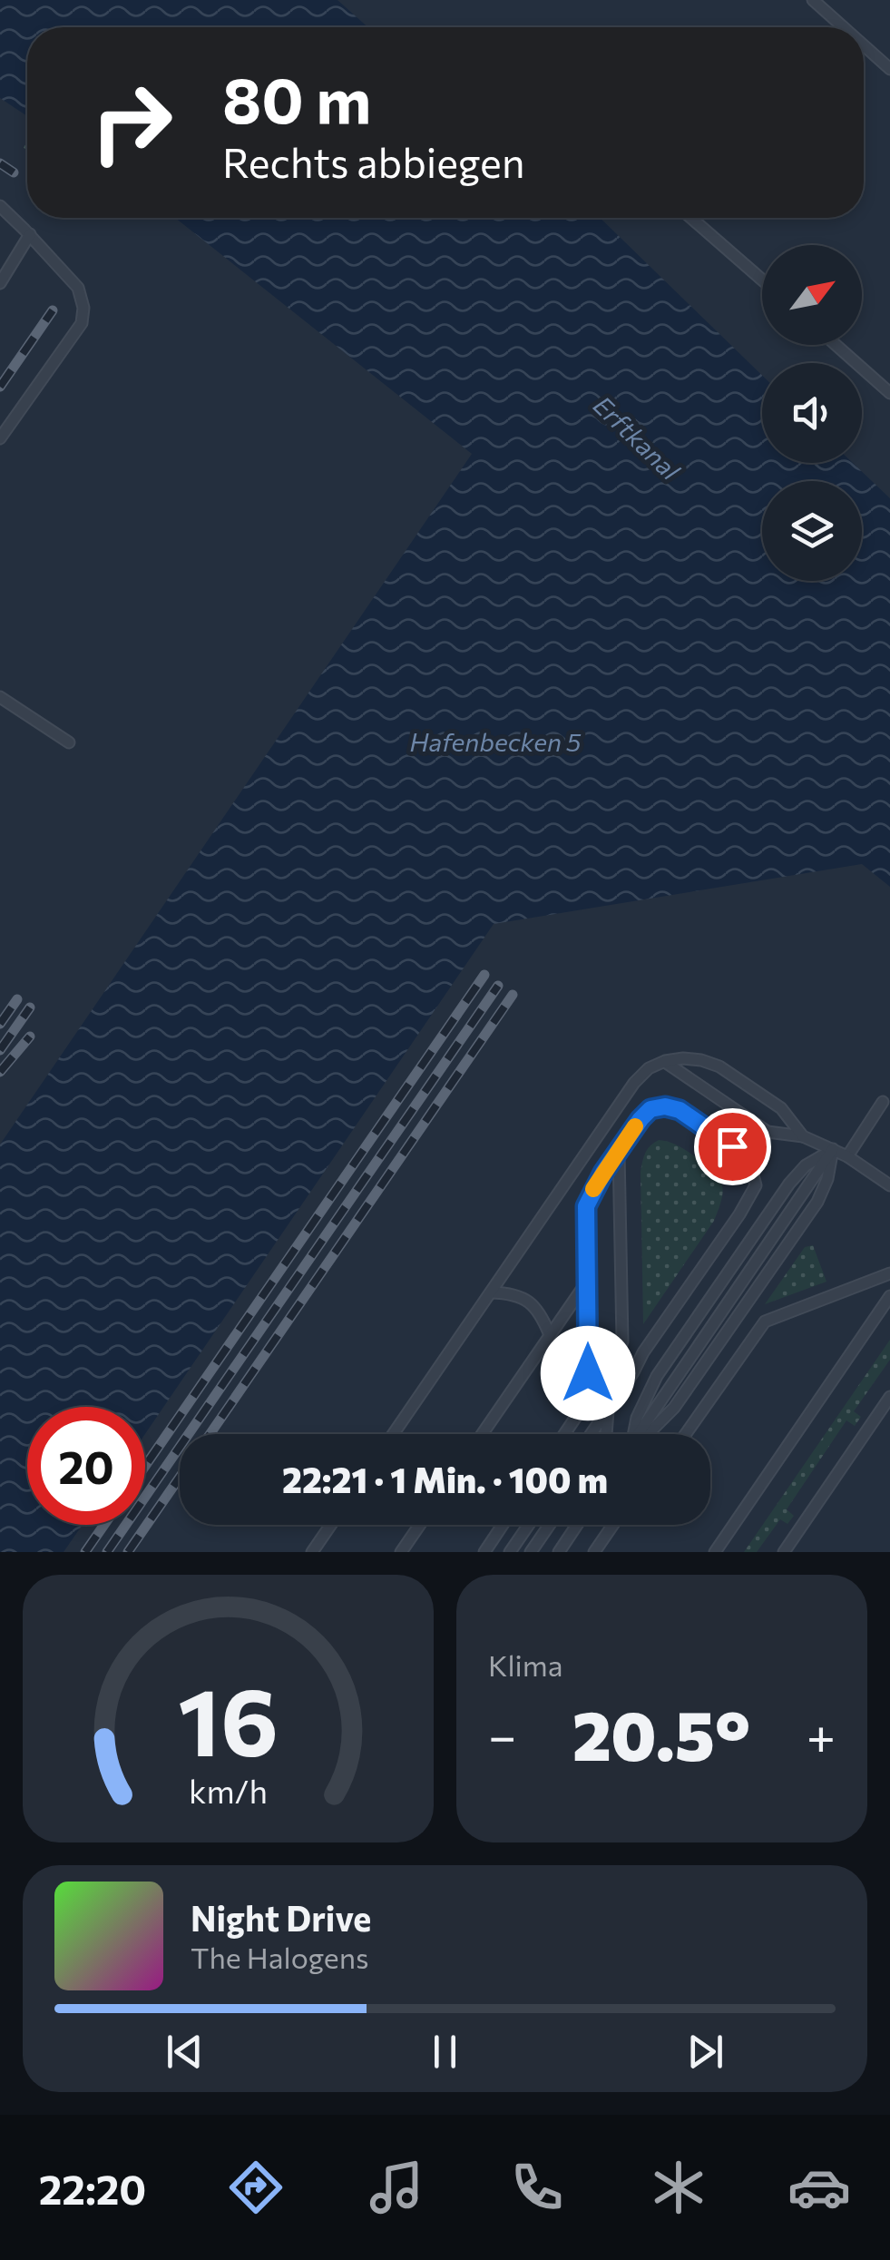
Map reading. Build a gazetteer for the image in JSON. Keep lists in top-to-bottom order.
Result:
{
  "water": ["Erftkanal", "Hafenbecken 5"],
  "north": "top right",
  "page": {
    "turn": ["80 m", "Rechts abbiegen"],
    "limit": "20",
    "trip": "22:21 · 1 Min. · 100 m",
    "tile": "Klima",
    "heat": ["−", "20.5°", "+"],
    "song": ["Night Drive", "The Halogens"],
    "tabs": "22:20",
    "gauge": ["16", "km/h"]
  }
}
